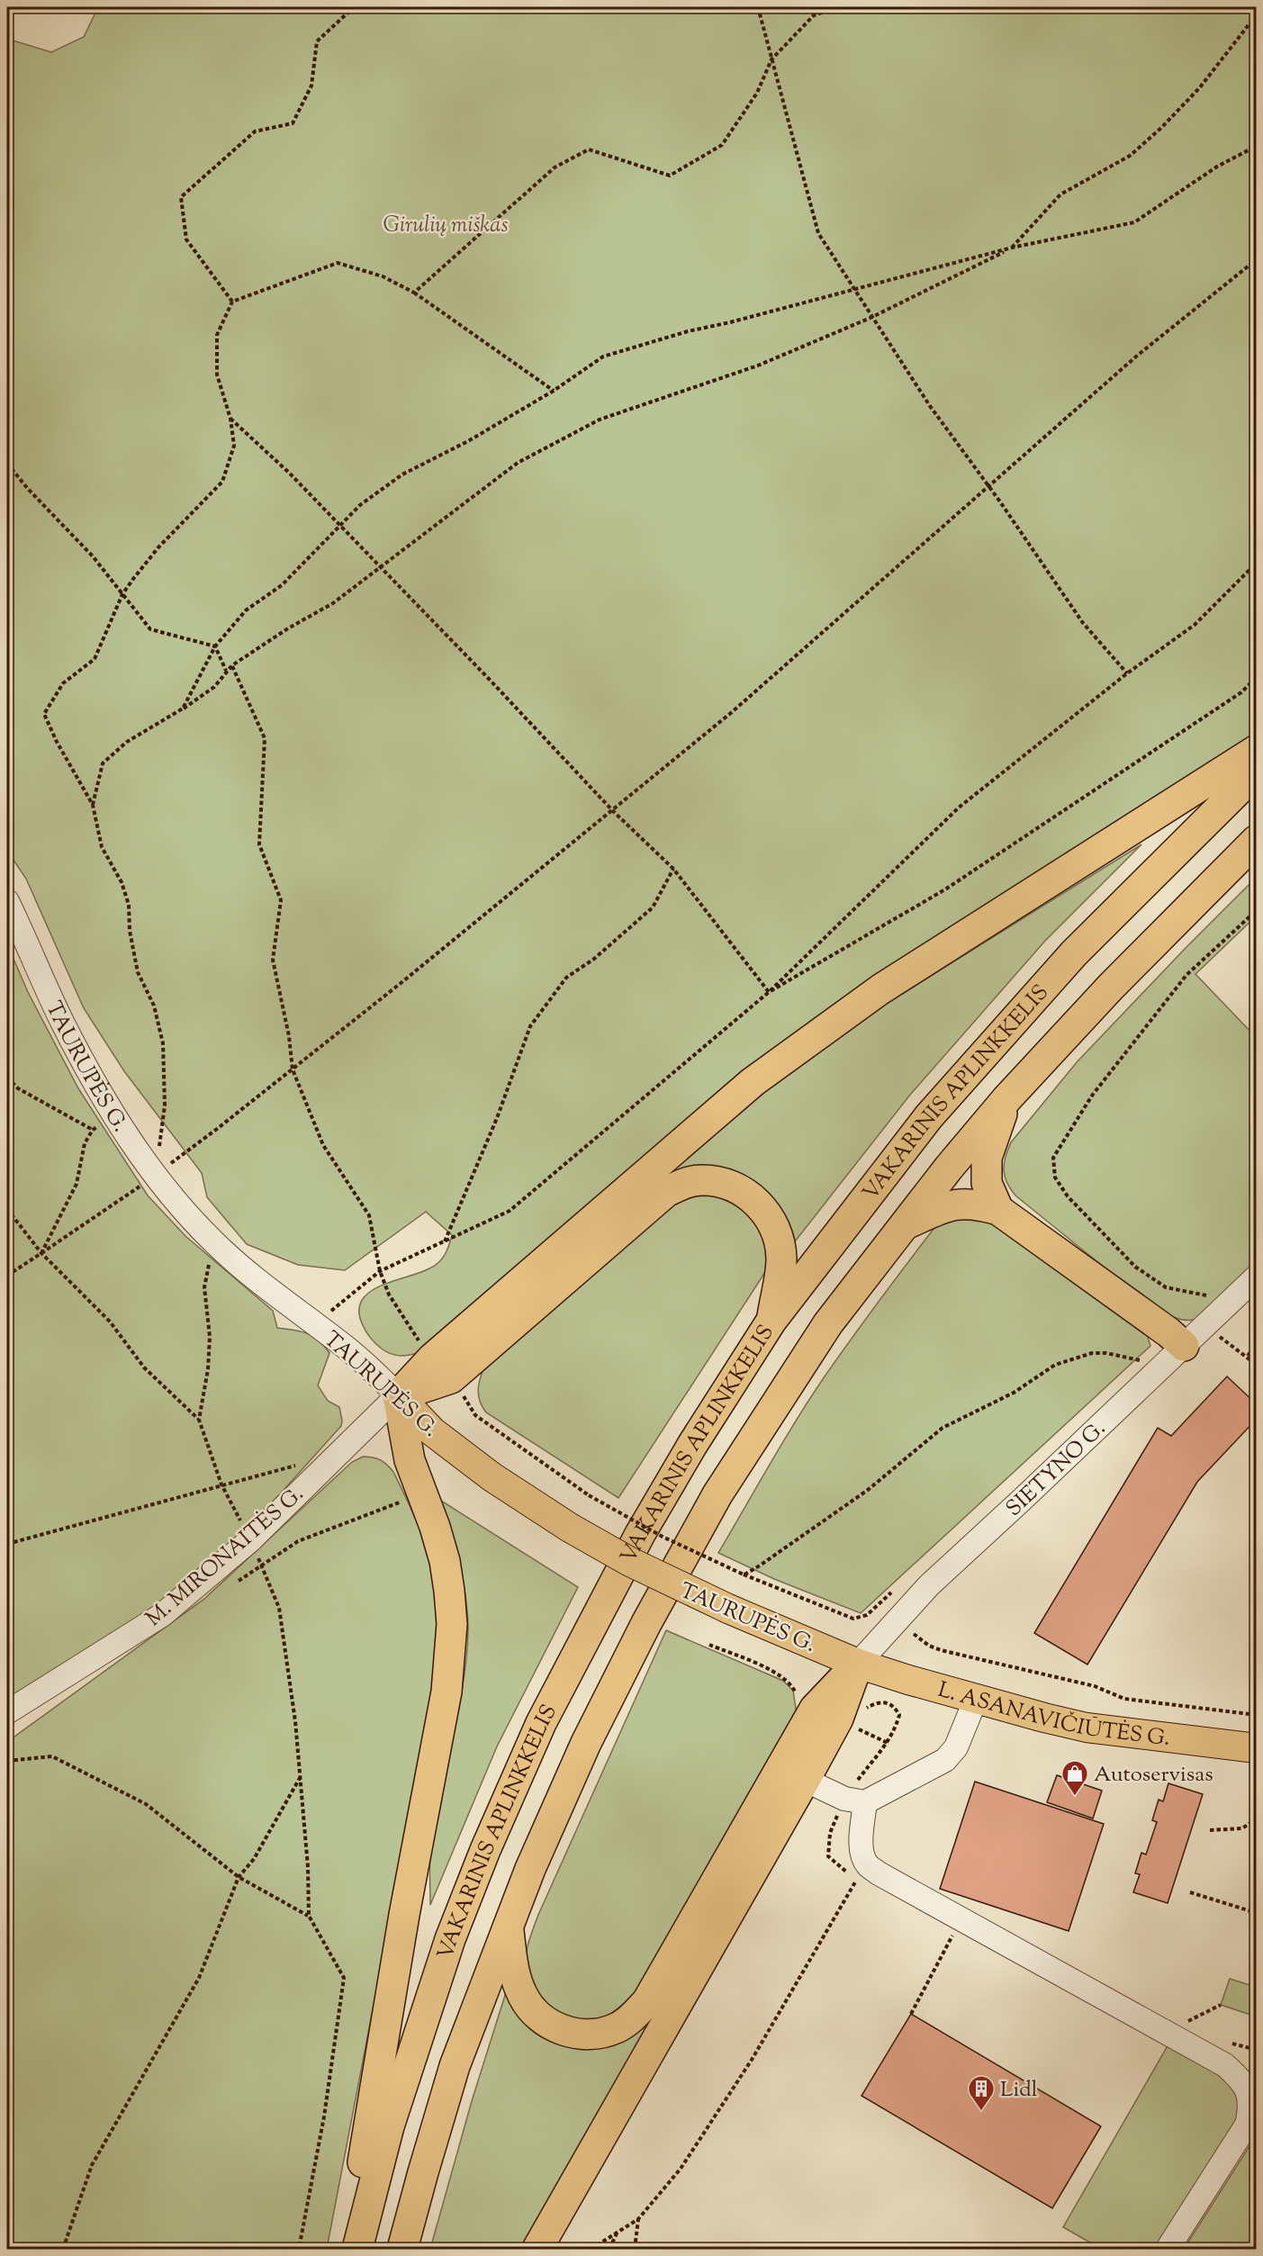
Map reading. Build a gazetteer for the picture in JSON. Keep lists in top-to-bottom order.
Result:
{
  "streets": {
    "highway": ["VAKARINIS APLINKKELIS"],
    "main road": ["TAURUPĖS G.", "L. ASANAVIČIŪTĖS G."],
    "street": ["SIETYNO G.", "M. MIRONAITĖS G."]
  },
  "crossings": [
    ["TAURUPĖS G.", "SIETYNO G."],
    ["TAURUPĖS G.", "M. MIRONAITĖS G."],
    ["TAURUPĖS G.", "L. ASANAVIČIŪTĖS G."],
    ["SIETYNO G.", "L. ASANAVIČIŪTĖS G."]
  ],
  "parks": ["Girulių miškas"],
  "places": {
    "shop": ["Autoservisas"],
    "building": ["Lidl"]
  }
}
